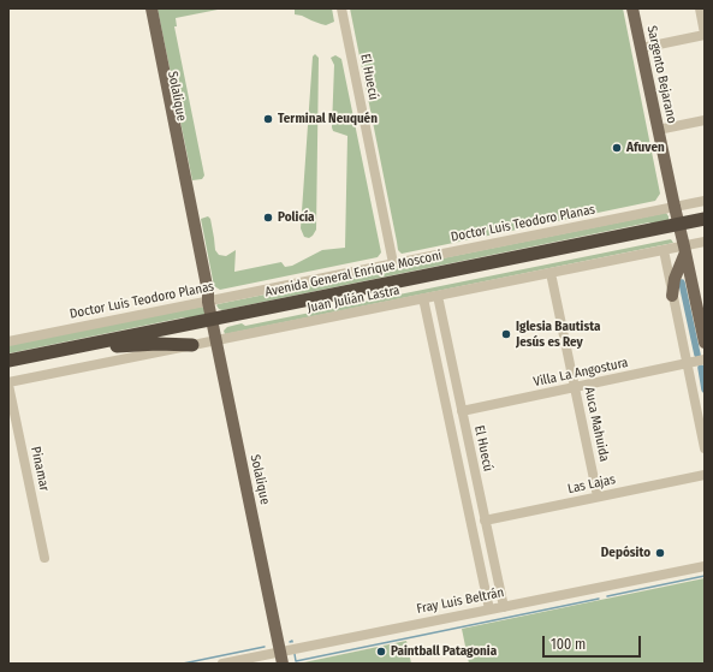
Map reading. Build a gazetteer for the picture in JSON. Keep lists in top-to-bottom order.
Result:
{
  "streets": {
    "highway": ["Avenida General Enrique Mosconi"],
    "main road": ["Sargento Bejarano", "Solalique"],
    "street": [
      "El Huecú",
      "Doctor Luis Teodoro Planas",
      "Juan Julián Lastra",
      "Villa La Angostura",
      "Auca Mahuida",
      "Pinamar",
      "Las Lajas",
      "Fray Luis Beltrán"
    ]
  },
  "crossings": [
    ["Sargento Bejarano", "Doctor Luis Teodoro Planas"],
    ["Sargento Bejarano", "Avenida General Enrique Mosconi"],
    ["Sargento Bejarano", "Juan Julián Lastra"],
    ["El Huecú", "Doctor Luis Teodoro Planas"],
    ["El Huecú", "Juan Julián Lastra"],
    ["El Huecú", "Villa La Angostura"],
    ["El Huecú", "Las Lajas"],
    ["El Huecú", "Fray Luis Beltrán"],
    ["Solalique", "Doctor Luis Teodoro Planas"],
    ["Solalique", "Avenida General Enrique Mosconi"],
    ["Solalique", "Juan Julián Lastra"],
    ["Solalique", "Fray Luis Beltrán"],
    ["Juan Julián Lastra", "Auca Mahuida"],
    ["Juan Julián Lastra", "Pinamar"],
    ["Villa La Angostura", "Auca Mahuida"],
    ["Auca Mahuida", "Las Lajas"]
  ],
  "places": [
    "Terminal Neuquén",
    "Afuven",
    "Policía",
    "Iglesia Bautista Jesús es Rey",
    "Depósito",
    "Paintball Patagonia"
  ],
  "scale_bar": "100 m"
}
